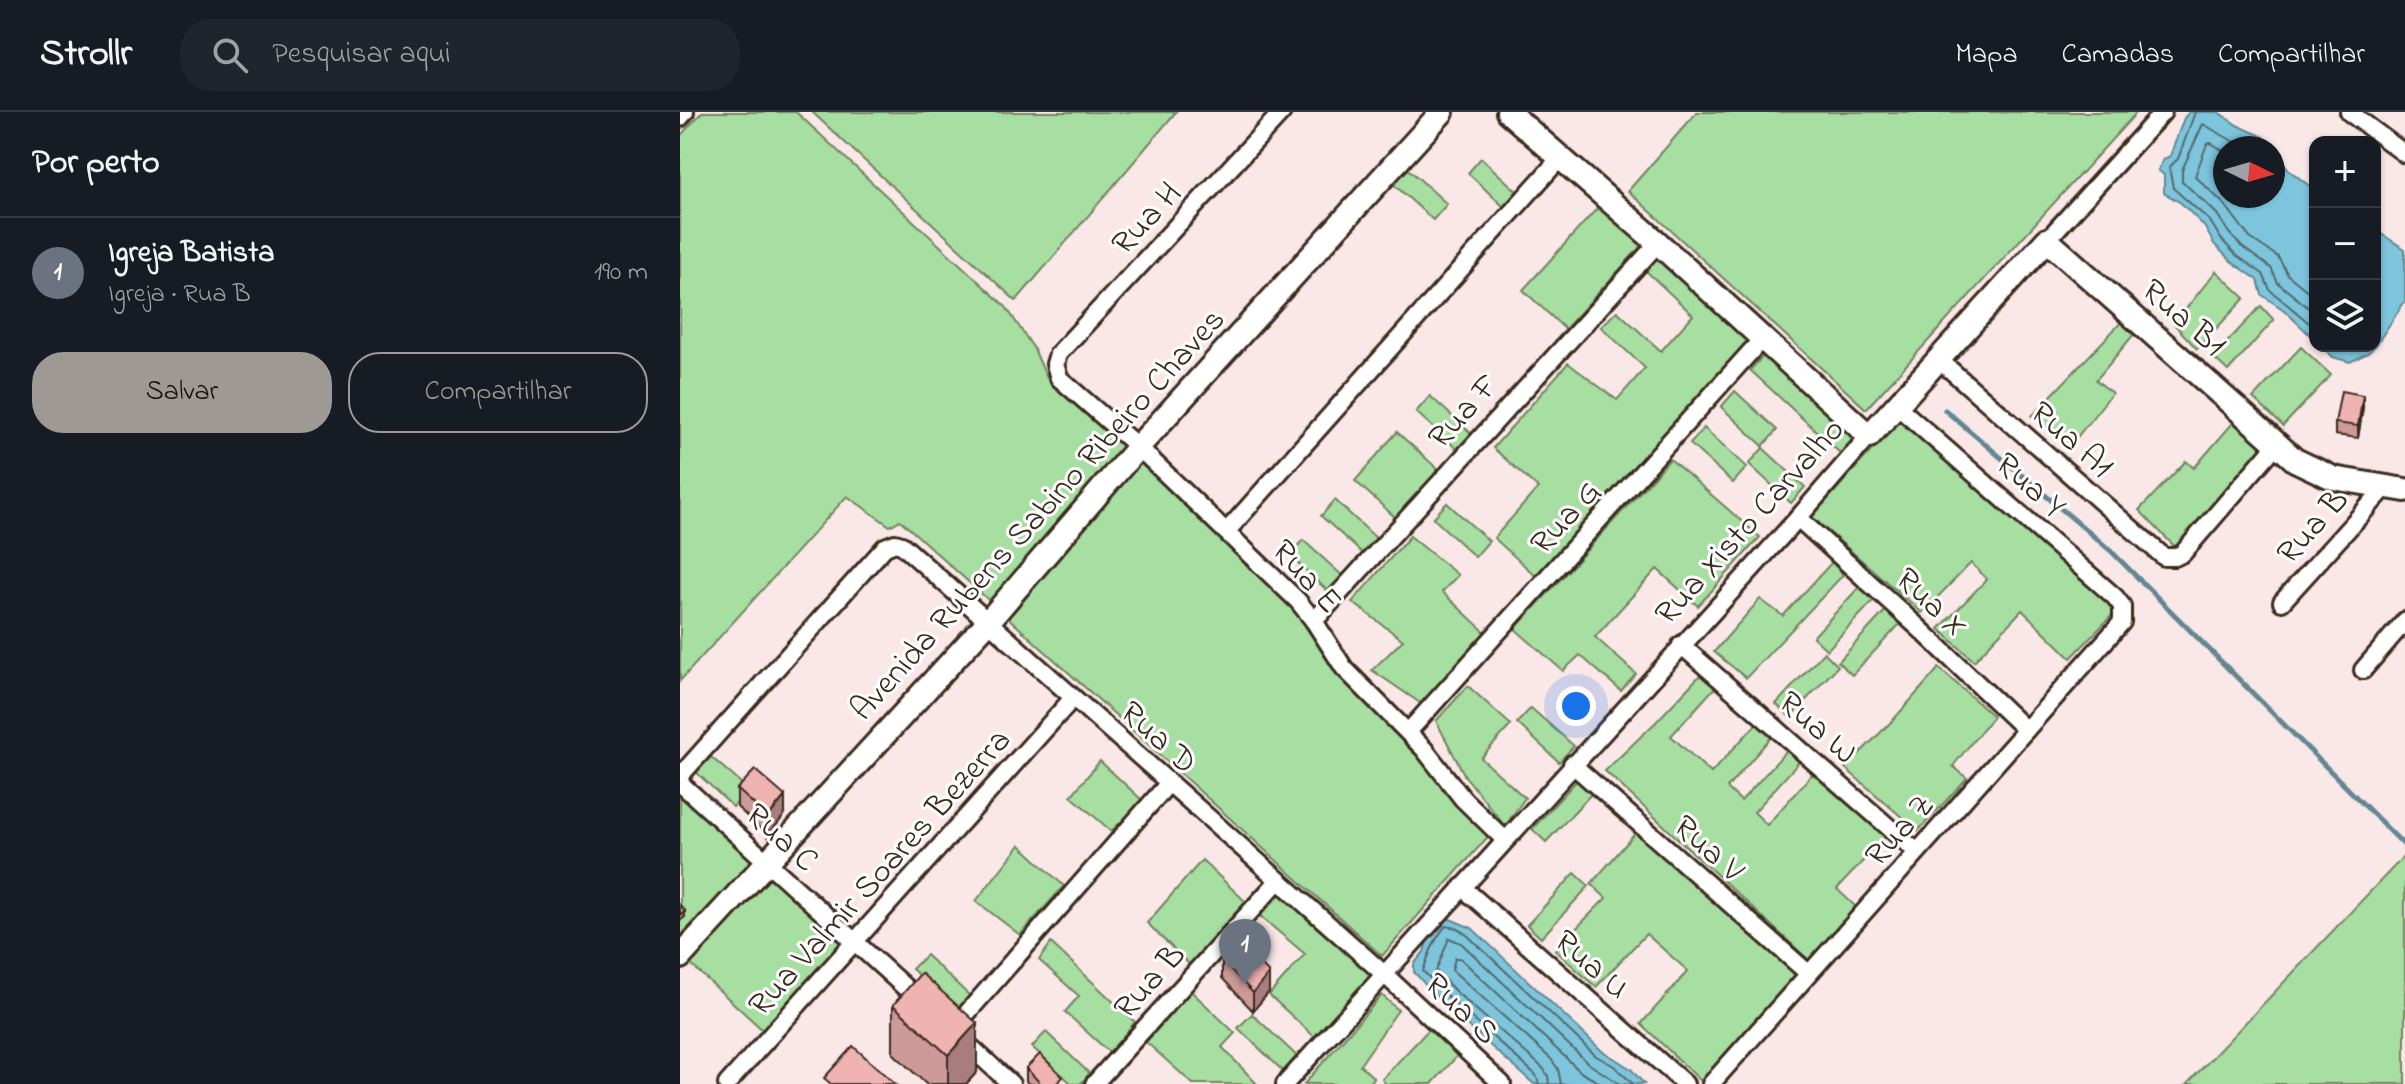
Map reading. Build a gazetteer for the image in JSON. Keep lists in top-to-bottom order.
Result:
{
  "streets": {
    "street": [
      "Rua H",
      "Rua B1",
      "Rua F",
      "Rua A1",
      "Rua Y",
      "Avenida Rubens Sabino Ribeiro Chaves",
      "Rua G",
      "Rua Xisto Carvalho",
      "Rua B",
      "Rua E",
      "Rua X",
      "Rua W",
      "Rua D",
      "Rua Z",
      "Rua C",
      "Rua V",
      "Rua Valmir Soares Bezerra",
      "Rua U",
      "Rua S"
    ]
  },
  "crossings": [
    ["Rua H", "Rua E"],
    ["Rua B1", "Rua A1"],
    ["Rua B1", "Rua Xisto Carvalho"],
    ["Rua B1", "Rua B"],
    ["Rua F", "Rua E"],
    ["Rua A1", "Rua Xisto Carvalho"],
    ["Rua Y", "Rua Xisto Carvalho"],
    ["Rua Y", "Rua Z"],
    ["Avenida Rubens Sabino Ribeiro Chaves", "Rua E"],
    ["Avenida Rubens Sabino Ribeiro Chaves", "Rua D"],
    ["Avenida Rubens Sabino Ribeiro Chaves", "Rua C"],
    ["Rua G", "Rua E"],
    ["Rua Xisto Carvalho", "Rua E"],
    ["Rua Xisto Carvalho", "Rua X"],
    ["Rua Xisto Carvalho", "Rua W"],
    ["Rua Xisto Carvalho", "Rua D"],
    ["Rua Xisto Carvalho", "Rua V"],
    ["Rua Xisto Carvalho", "Rua U"],
    ["Rua Xisto Carvalho", "Rua S"],
    ["Rua B", "Rua D"],
    ["Rua X", "Rua Z"],
    ["Rua W", "Rua Z"],
    ["Rua D", "Rua Valmir Soares Bezerra"],
    ["Rua D", "Rua S"],
    ["Rua Z", "Rua V"],
    ["Rua C", "Rua Valmir Soares Bezerra"]
  ],
  "north": "right",
  "page": {
    "header": "Strollr",
    "search": "Pesquisar aqui",
    "nav": ["Mapa", "Camadas", "Compartilhar"],
    "heading": "Por perto",
    "map_buttons": ["+", "−"],
    "list": [
      {
        "mark": "1",
        "name": "Igreja Batista",
        "note": "Igreja · Rua B",
        "value": "190 m"
      }
    ],
    "buttons": ["Salvar", "Compartilhar"],
    "pins": "1"
  }
}
